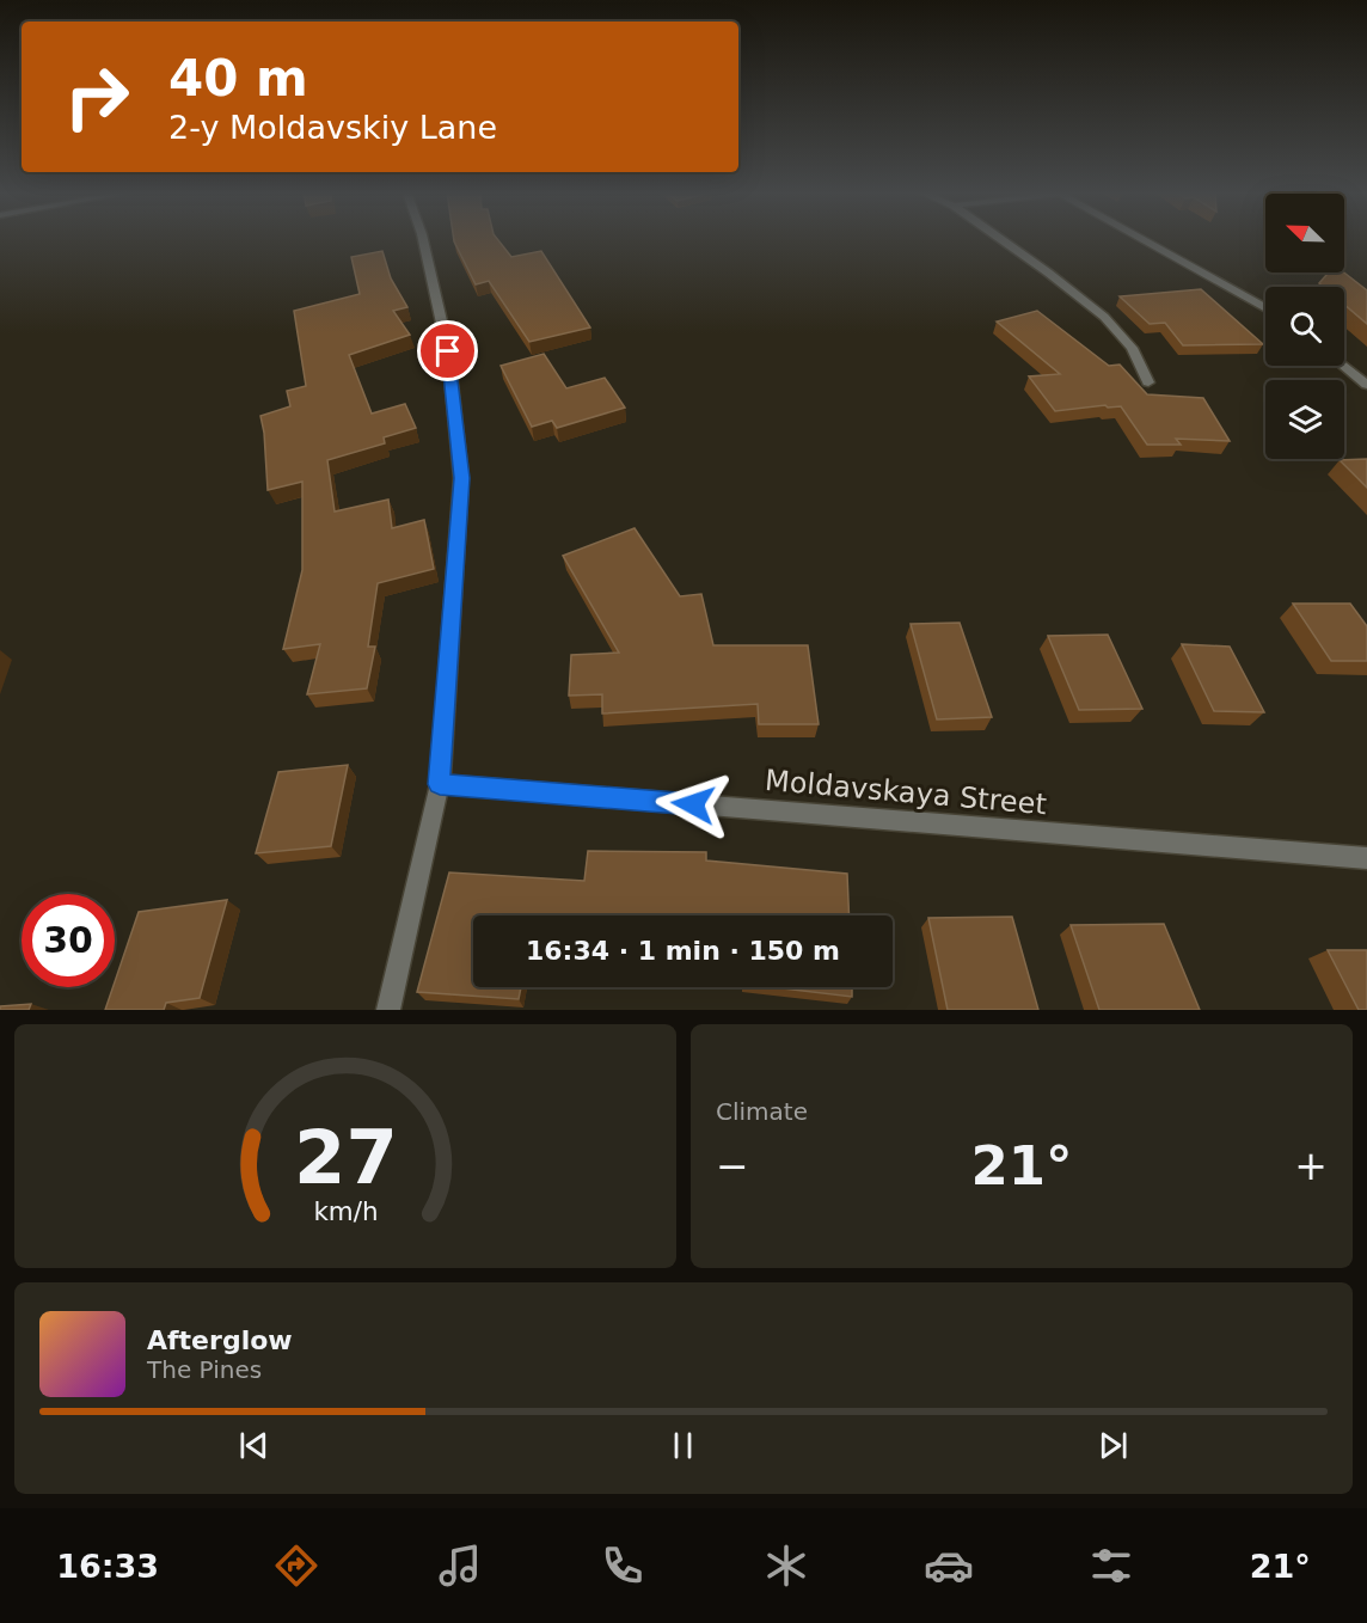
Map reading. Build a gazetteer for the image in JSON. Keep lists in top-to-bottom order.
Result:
{
  "streets": {
    "street": ["Moldavskaya Street"]
  },
  "north": "top left",
  "page": {
    "turn": ["40 m", "2-y Moldavskiy Lane"],
    "limit": "30",
    "trip": "16:34 · 1 min · 150 m",
    "tile": "Climate",
    "heat": ["−", "21°", "+"],
    "song": ["Afterglow", "The Pines"],
    "tabs": ["16:33", "21°"],
    "gauge": ["27", "km/h"]
  }
}
